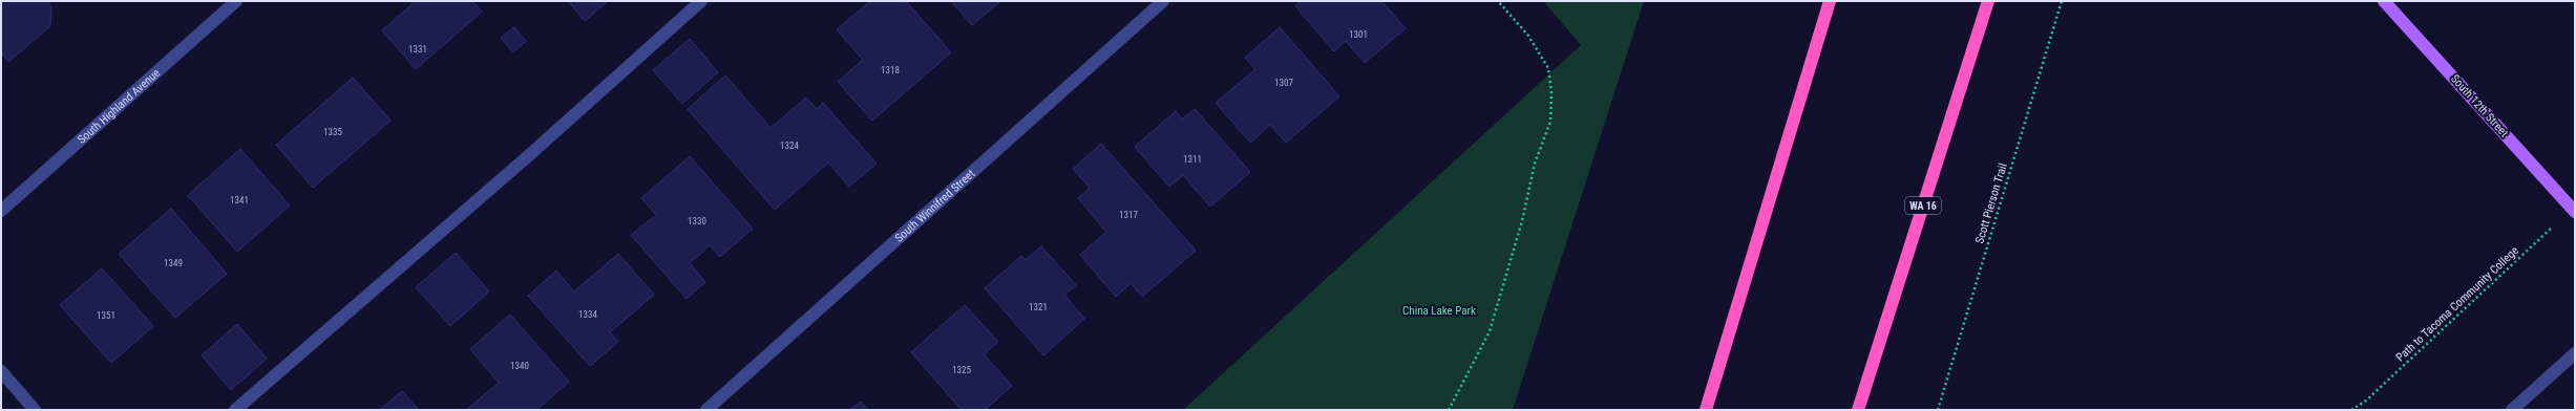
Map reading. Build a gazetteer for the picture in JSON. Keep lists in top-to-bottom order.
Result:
{
  "streets": {
    "highway": ["WA 16"],
    "main road": ["South 12th Street"],
    "street": ["South Highland Avenue", "South Winnifred Street"],
    "path": ["Scott Pierson Trail", "Path to Tacoma Community College"]
  },
  "crossings": [
    ["South 12th Street", "Path to Tacoma Community College"]
  ],
  "parks": ["China Lake Park"],
  "house_numbers": [
    "1301",
    "1331",
    "1318",
    "1307",
    "1335",
    "1324",
    "1311",
    "1341",
    "1317",
    "1330",
    "1349",
    "1321",
    "1334",
    "1351",
    "1340",
    "1325"
  ]
}
